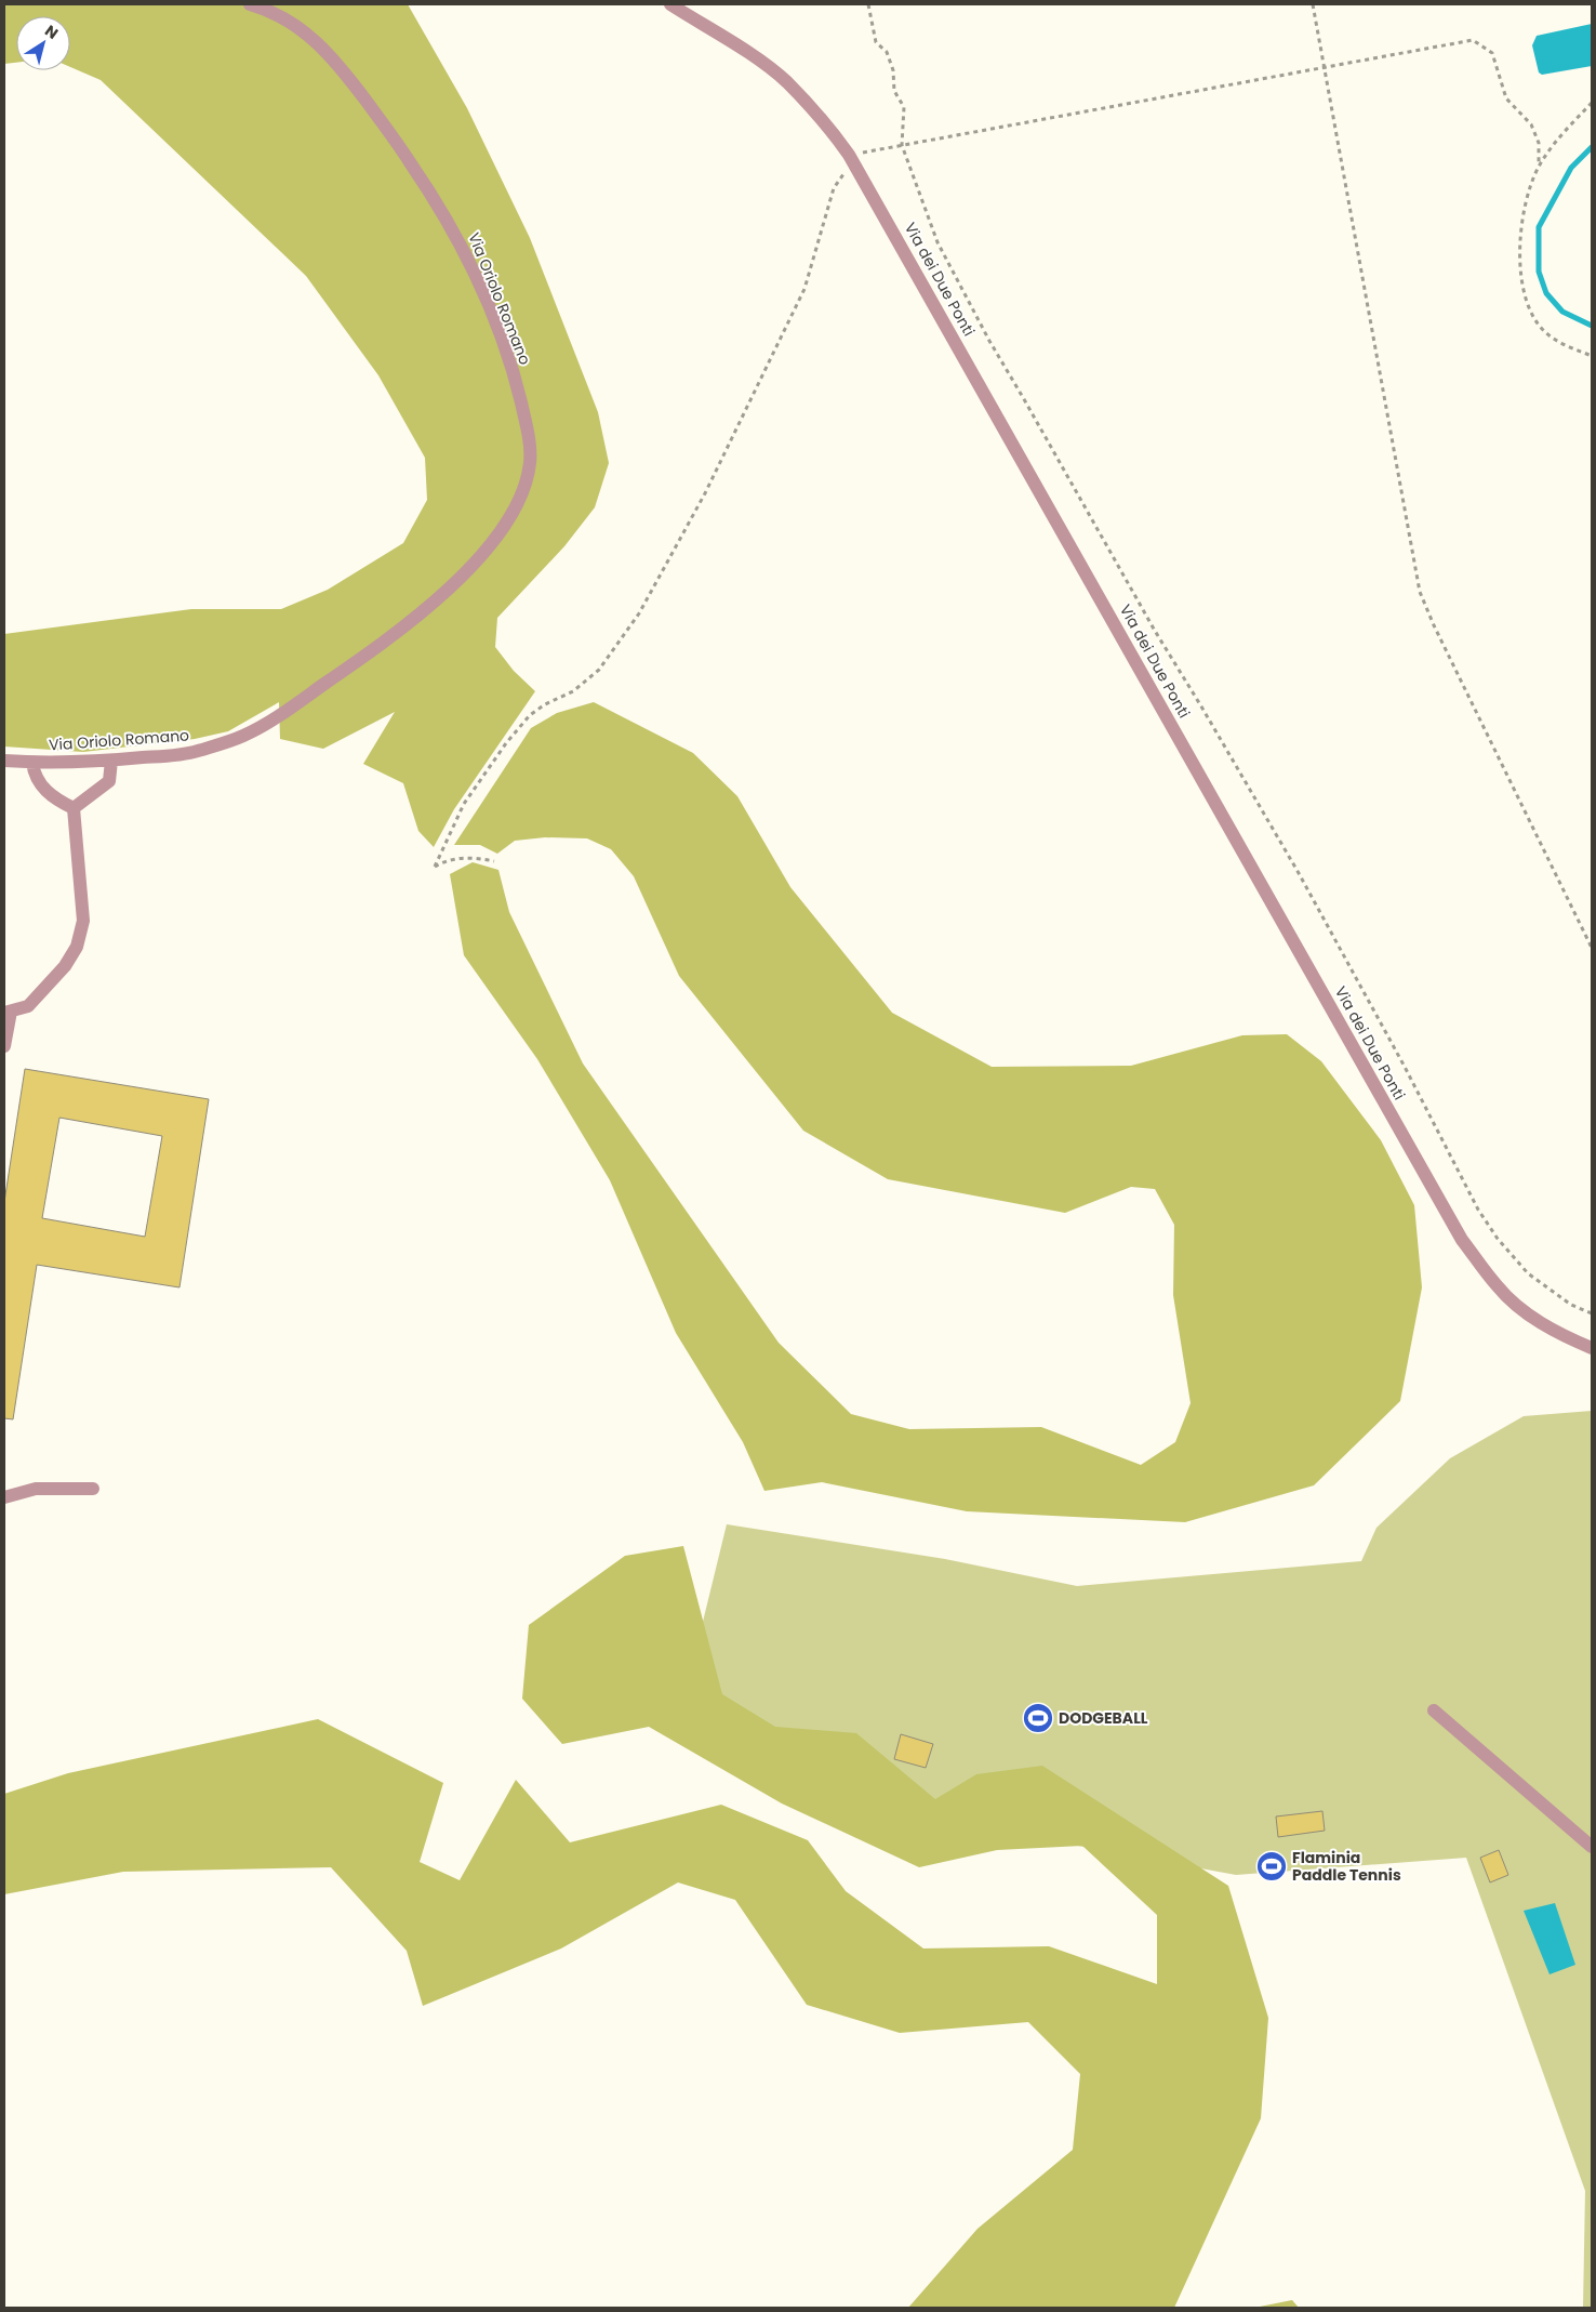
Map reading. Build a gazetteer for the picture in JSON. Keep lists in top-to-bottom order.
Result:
{
  "streets": {
    "street": ["Via dei Due Ponti", "Via Oriolo Romano"]
  },
  "places": {
    "sports": ["DODGEBALL", "Flaminia Paddle Tennis"]
  },
  "north": "top right"
}
